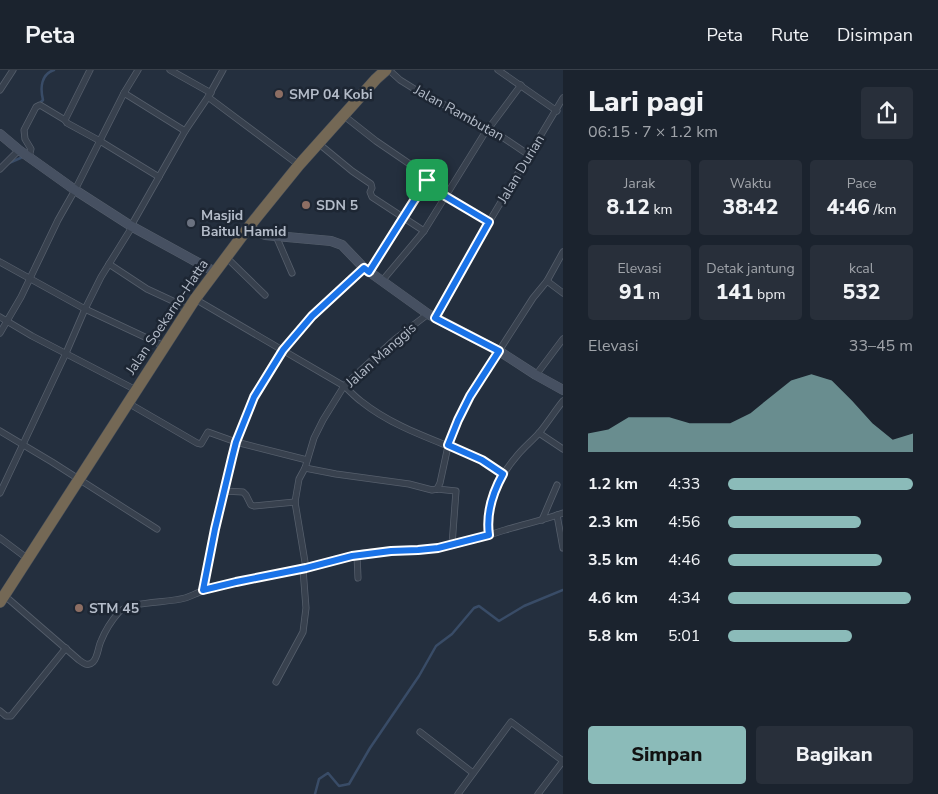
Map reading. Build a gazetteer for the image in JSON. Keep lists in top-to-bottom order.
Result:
{
  "streets": {
    "highway": ["Jalan Soekarno-Hatta"],
    "street": ["Jalan Rambutan", "Jalan Durian", "Jalan Manggis"]
  },
  "crossings": [
    ["Jalan Rambutan", "Jalan Durian"],
    ["Jalan Rambutan", "Jalan Soekarno-Hatta"],
    ["Jalan Durian", "Jalan Manggis"]
  ],
  "places": [
    "SMP 04 Kobi",
    "SDN 5",
    "Masjid Baitul Hamid",
    "STM 45"
  ],
  "page": {
    "header": "Peta",
    "nav": ["Peta", "Rute", "Disimpan"],
    "heading": ["Lari pagi", "06:15 · 7 × 1.2 km"],
    "stats": [
      ["Jarak", "8.12 km"],
      ["Waktu", "38:42"],
      ["Pace", "4:46 /km"],
      ["Elevasi", "91 m"],
      ["Detak jantung", "141 bpm"],
      ["kcal", "532"]
    ],
    "chart": ["Elevasi", "33–45 m"],
    "list": [
      {
        "name": "1.2 km",
        "note": "4:33"
      },
      {
        "name": "2.3 km",
        "note": "4:56"
      },
      {
        "name": "3.5 km",
        "note": "4:46"
      },
      {
        "name": "4.6 km",
        "note": "4:34"
      },
      {
        "name": "5.8 km",
        "note": "5:01"
      }
    ],
    "buttons": ["Simpan", "Bagikan"]
  }
}
